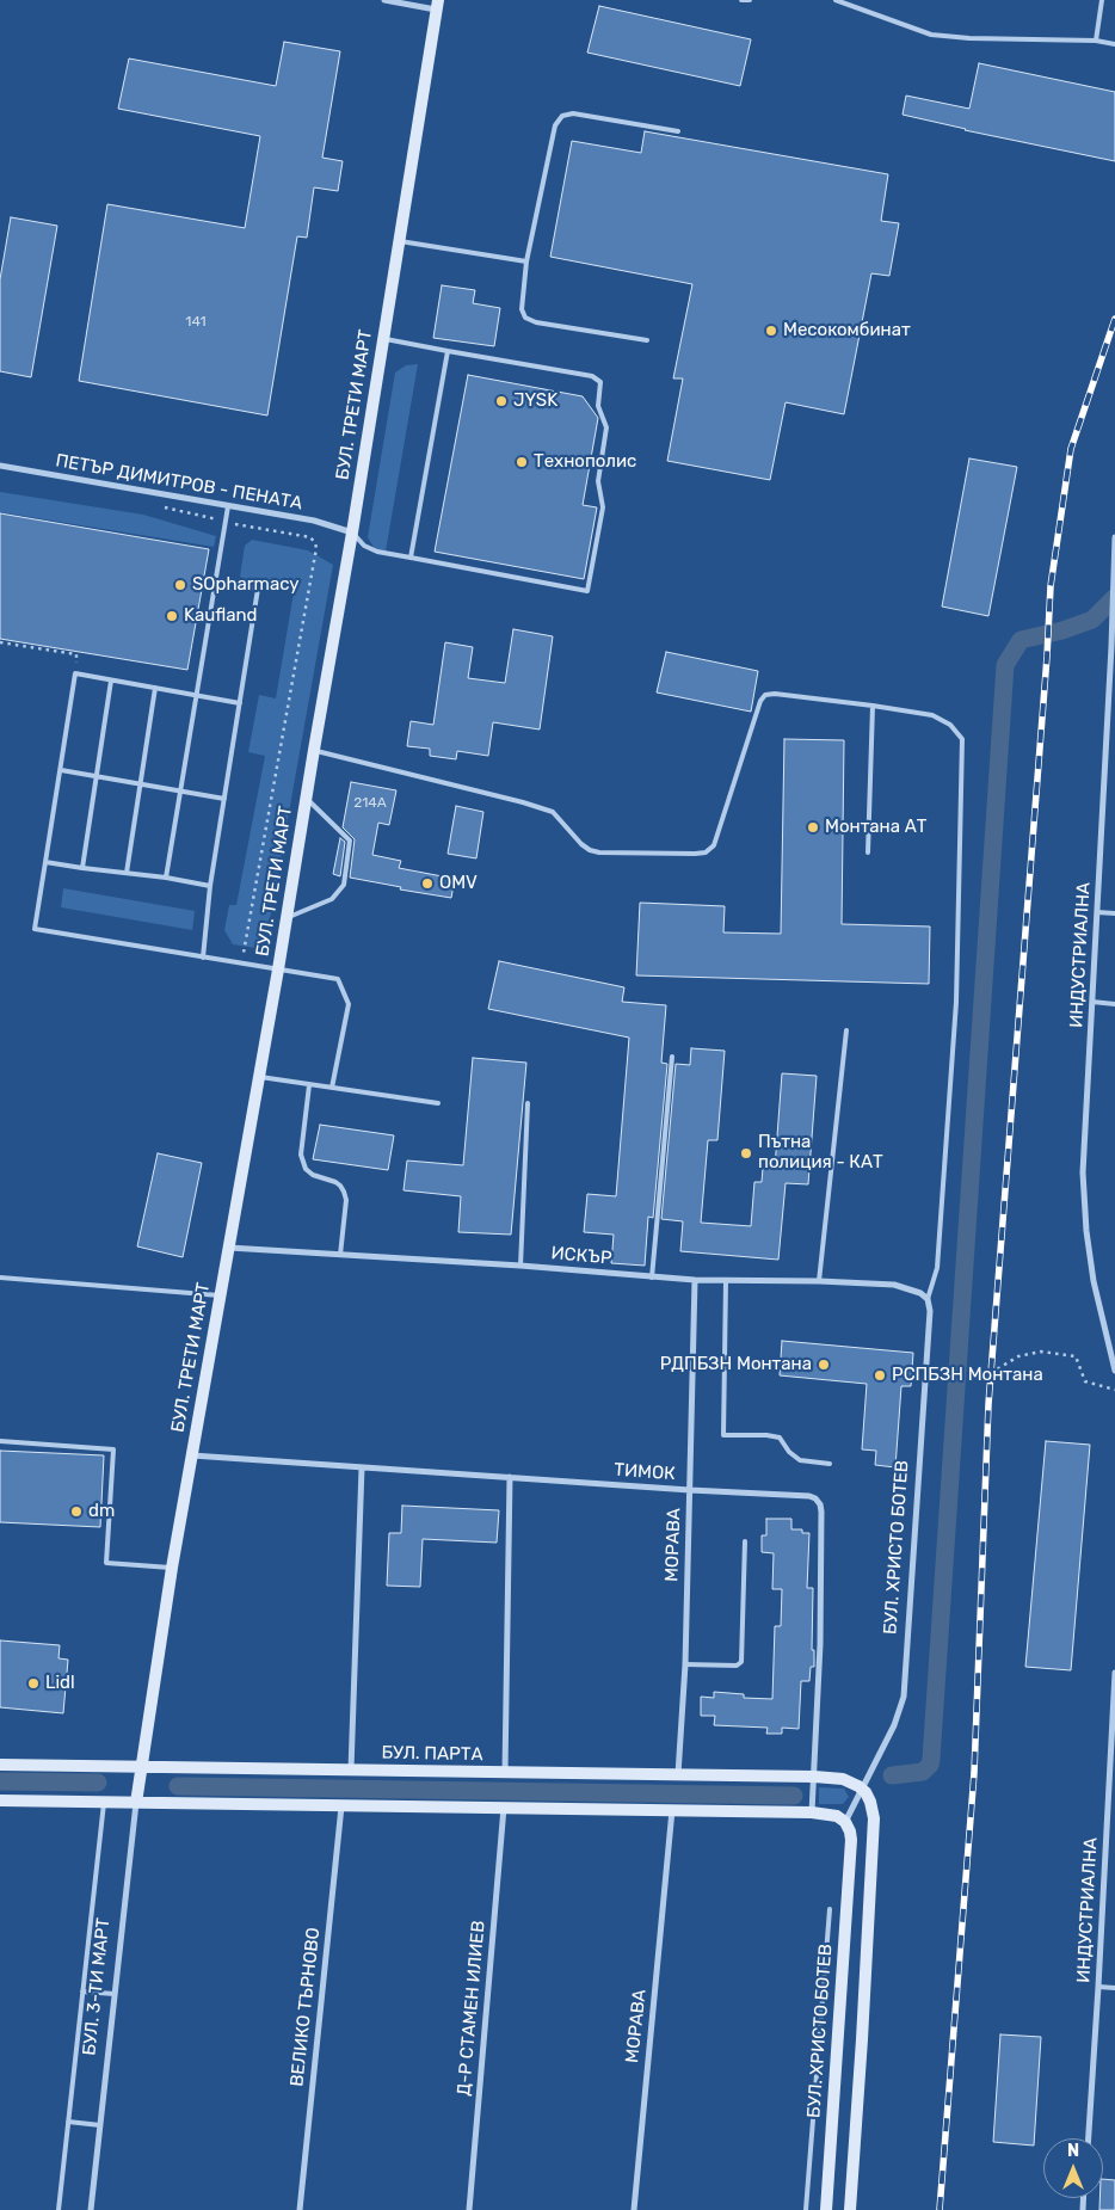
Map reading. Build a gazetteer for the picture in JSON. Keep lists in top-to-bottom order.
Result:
{
  "streets": {
    "main road": [
      "БУЛ. ТРЕТИ МАРТ",
      "БУЛ. ХРИСТО БОТЕВ",
      "БУЛ. ПАРТА",
      "БУЛ. 3-ТИ МАРТ"
    ],
    "street": [
      "ПЕТЪР ДИМИТРОВ - ПЕНАТА",
      "ИНДУСТРИАЛНА",
      "ИСКЪР",
      "ТИМОК",
      "МОРАВА",
      "ВЕЛИКО ТЪРНОВО",
      "Д-Р СТАМЕН ИЛИЕВ"
    ]
  },
  "crossings": [
    ["БУЛ. ТРЕТИ МАРТ", "ПЕТЪР ДИМИТРОВ - ПЕНАТА"],
    ["БУЛ. ТРЕТИ МАРТ", "ИСКЪР"],
    ["БУЛ. ТРЕТИ МАРТ", "ТИМОК"],
    ["БУЛ. ТРЕТИ МАРТ", "БУЛ. ПАРТА"],
    ["БУЛ. ТРЕТИ МАРТ", "БУЛ. 3-ТИ МАРТ"],
    ["ИСКЪР", "МОРАВА"],
    ["ИСКЪР", "БУЛ. ХРИСТО БОТЕВ"],
    ["ТИМОК", "МОРАВА"],
    ["ТИМОК", "БУЛ. ПАРТА"],
    ["МОРАВА", "БУЛ. ПАРТА"],
    ["БУЛ. ХРИСТО БОТЕВ", "БУЛ. ПАРТА"],
    ["БУЛ. ПАРТА", "БУЛ. 3-ТИ МАРТ"]
  ],
  "places": [
    "Месокомбинат",
    "JYSK",
    "Технополис",
    "SOpharmacy",
    "Kaufland",
    "Монтана АТ",
    "OMV",
    "Пътна полиция - КАТ",
    "РДПБЗН Монтана",
    "РСПБЗН Монтана",
    "dm",
    "Lidl"
  ],
  "house_numbers": ["141", "214А"],
  "north": "top"
}
